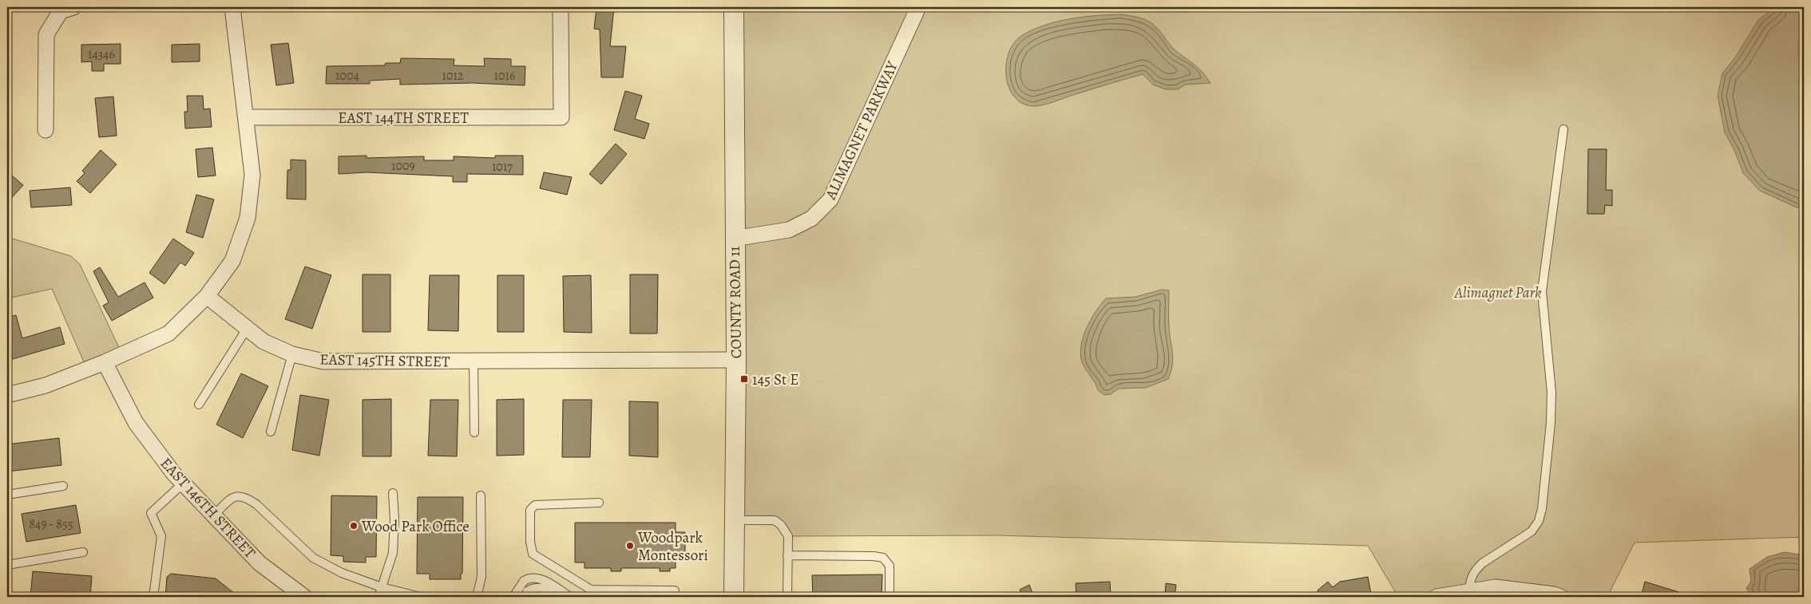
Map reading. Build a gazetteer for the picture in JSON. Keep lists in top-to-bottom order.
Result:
{
  "streets": {
    "street": [
      "EAST 144TH STREET",
      "ALIMAGNET PARKWAY",
      "COUNTY ROAD 11",
      "EAST 145TH STREET",
      "EAST 146TH STREET"
    ]
  },
  "crossings": [
    ["ALIMAGNET PARKWAY", "COUNTY ROAD 11"],
    ["COUNTY ROAD 11", "EAST 145TH STREET"]
  ],
  "parks": ["Alimagnet Park"],
  "places": {
    "transit": ["145 St E"],
    "other": ["Wood Park Office", "Woodpark Montessori"]
  },
  "house_numbers": [
    "14346",
    "1004",
    "1012",
    "1016",
    "1009",
    "1017",
    "849 - 855"
  ]
}
